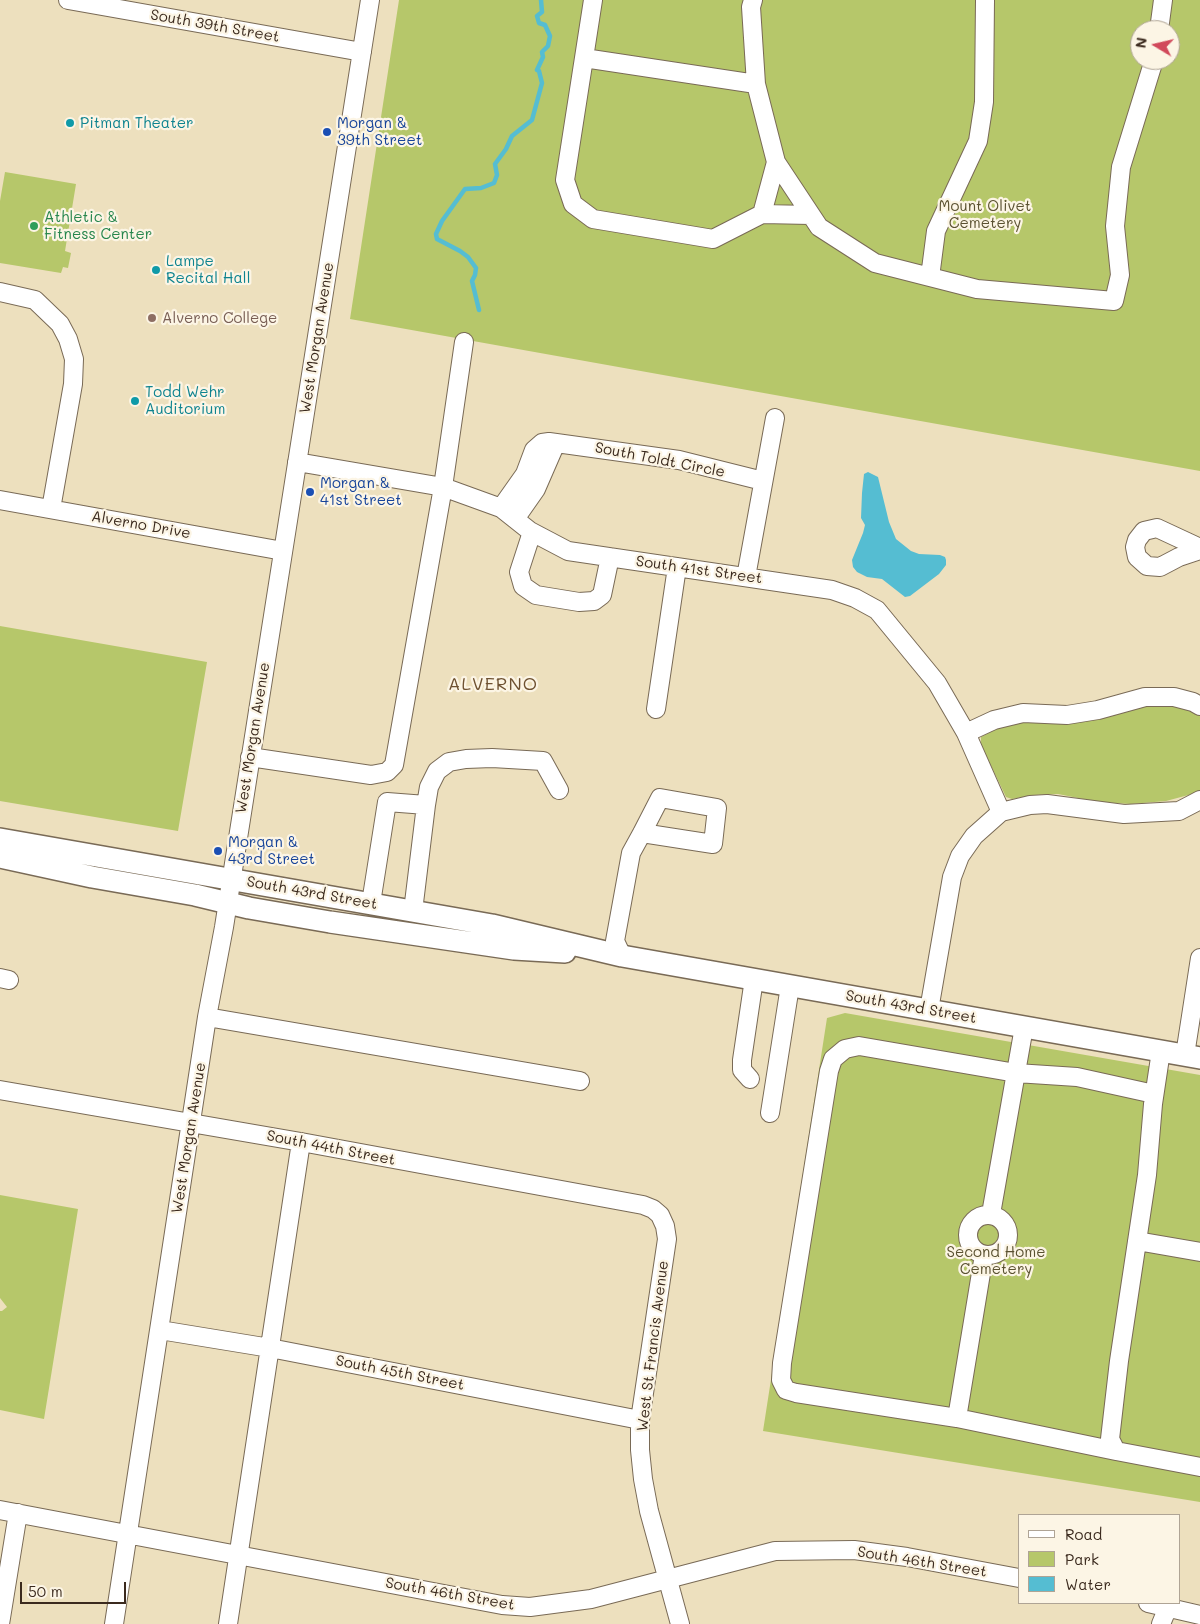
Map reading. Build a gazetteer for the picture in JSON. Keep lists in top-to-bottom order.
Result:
{
  "streets": {
    "main road": ["South 43rd Street"],
    "street": [
      "South 39th Street",
      "West Morgan Avenue",
      "South Toldt Circle",
      "Alverno Drive",
      "South 41st Street",
      "South 44th Street",
      "West St Francis Avenue",
      "South 45th Street",
      "South 46th Street"
    ]
  },
  "crossings": [
    ["South 39th Street", "West Morgan Avenue"],
    ["West Morgan Avenue", "Alverno Drive"],
    ["West Morgan Avenue", "South 41st Street"],
    ["West Morgan Avenue", "South 43rd Street"],
    ["West Morgan Avenue", "South 44th Street"],
    ["West Morgan Avenue", "South 45th Street"],
    ["West Morgan Avenue", "South 46th Street"],
    ["South Toldt Circle", "South 41st Street"],
    ["South 44th Street", "West St Francis Avenue"],
    ["West St Francis Avenue", "South 45th Street"],
    ["West St Francis Avenue", "South 46th Street"]
  ],
  "districts": ["ALVERNO"],
  "parks": ["Mount Olivet Cemetery", "Second Home Cemetery"],
  "places": [
    "Pitman Theater",
    "Morgan & 39th Street",
    "Athletic & Fitness Center",
    "Lampe Recital Hall",
    "Alverno College",
    "Todd Wehr Auditorium",
    "Morgan & 41st Street",
    "Morgan & 43rd Street"
  ],
  "legend": ["Road", "Park", "Water"],
  "scale_bar": "50 m",
  "north": "left"
}
